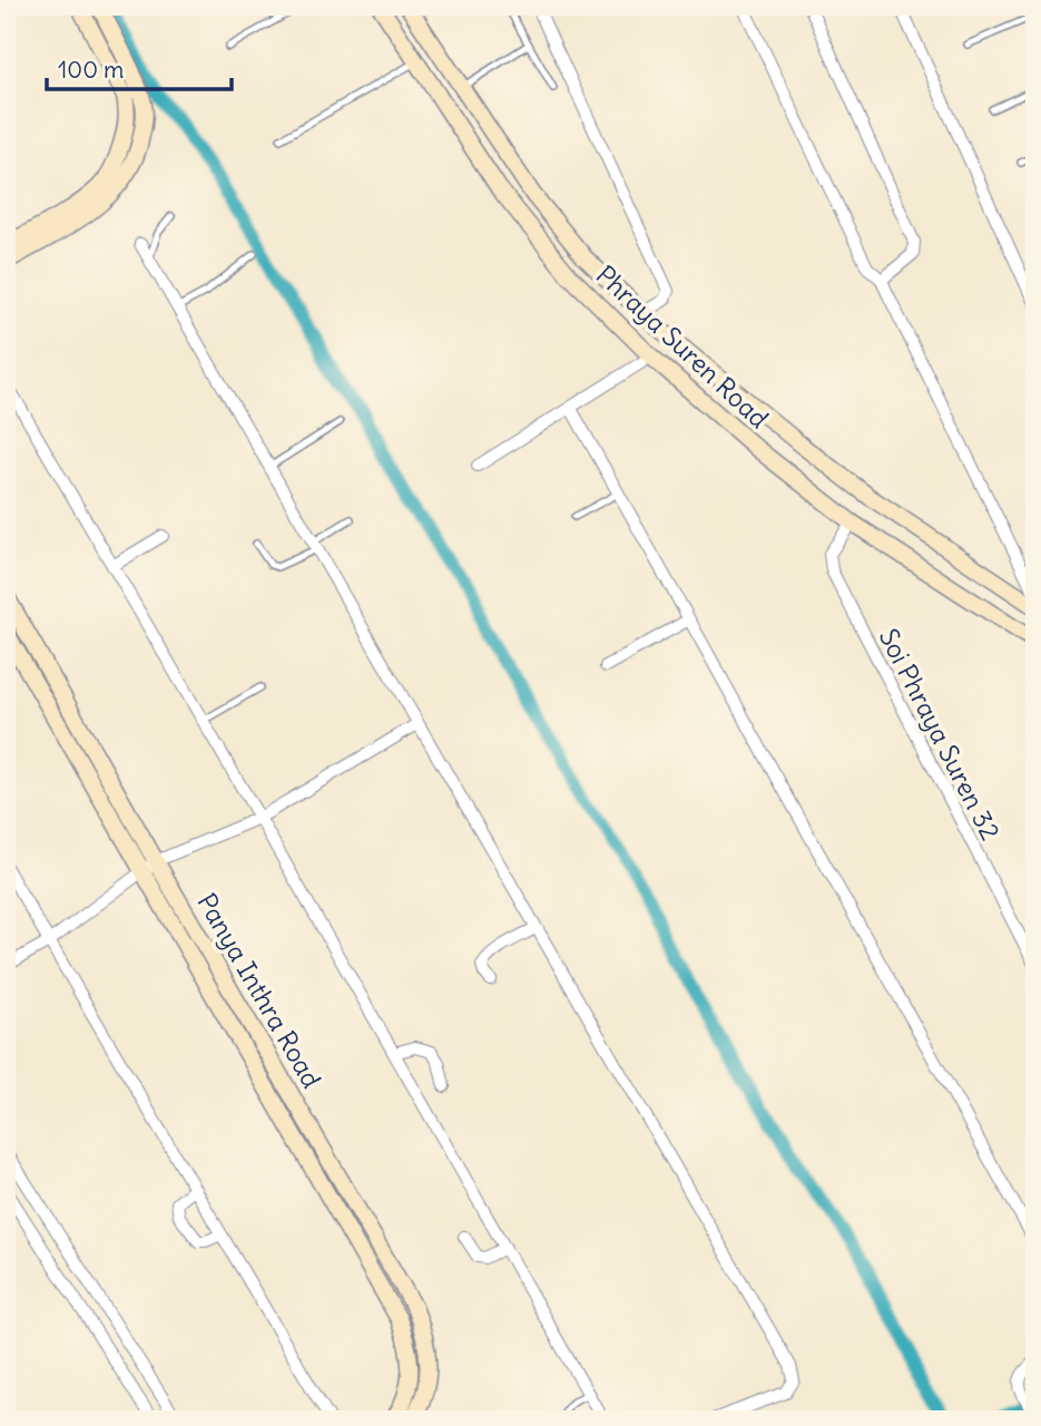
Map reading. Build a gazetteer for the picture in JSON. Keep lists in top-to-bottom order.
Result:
{
  "streets": {
    "street": ["Phraya Suren Road", "Soi Phraya Suren 32", "Panya Inthra Road"]
  },
  "crossings": [
    ["Phraya Suren Road", "Soi Phraya Suren 32"]
  ],
  "scale_bar": "100 m"
}
